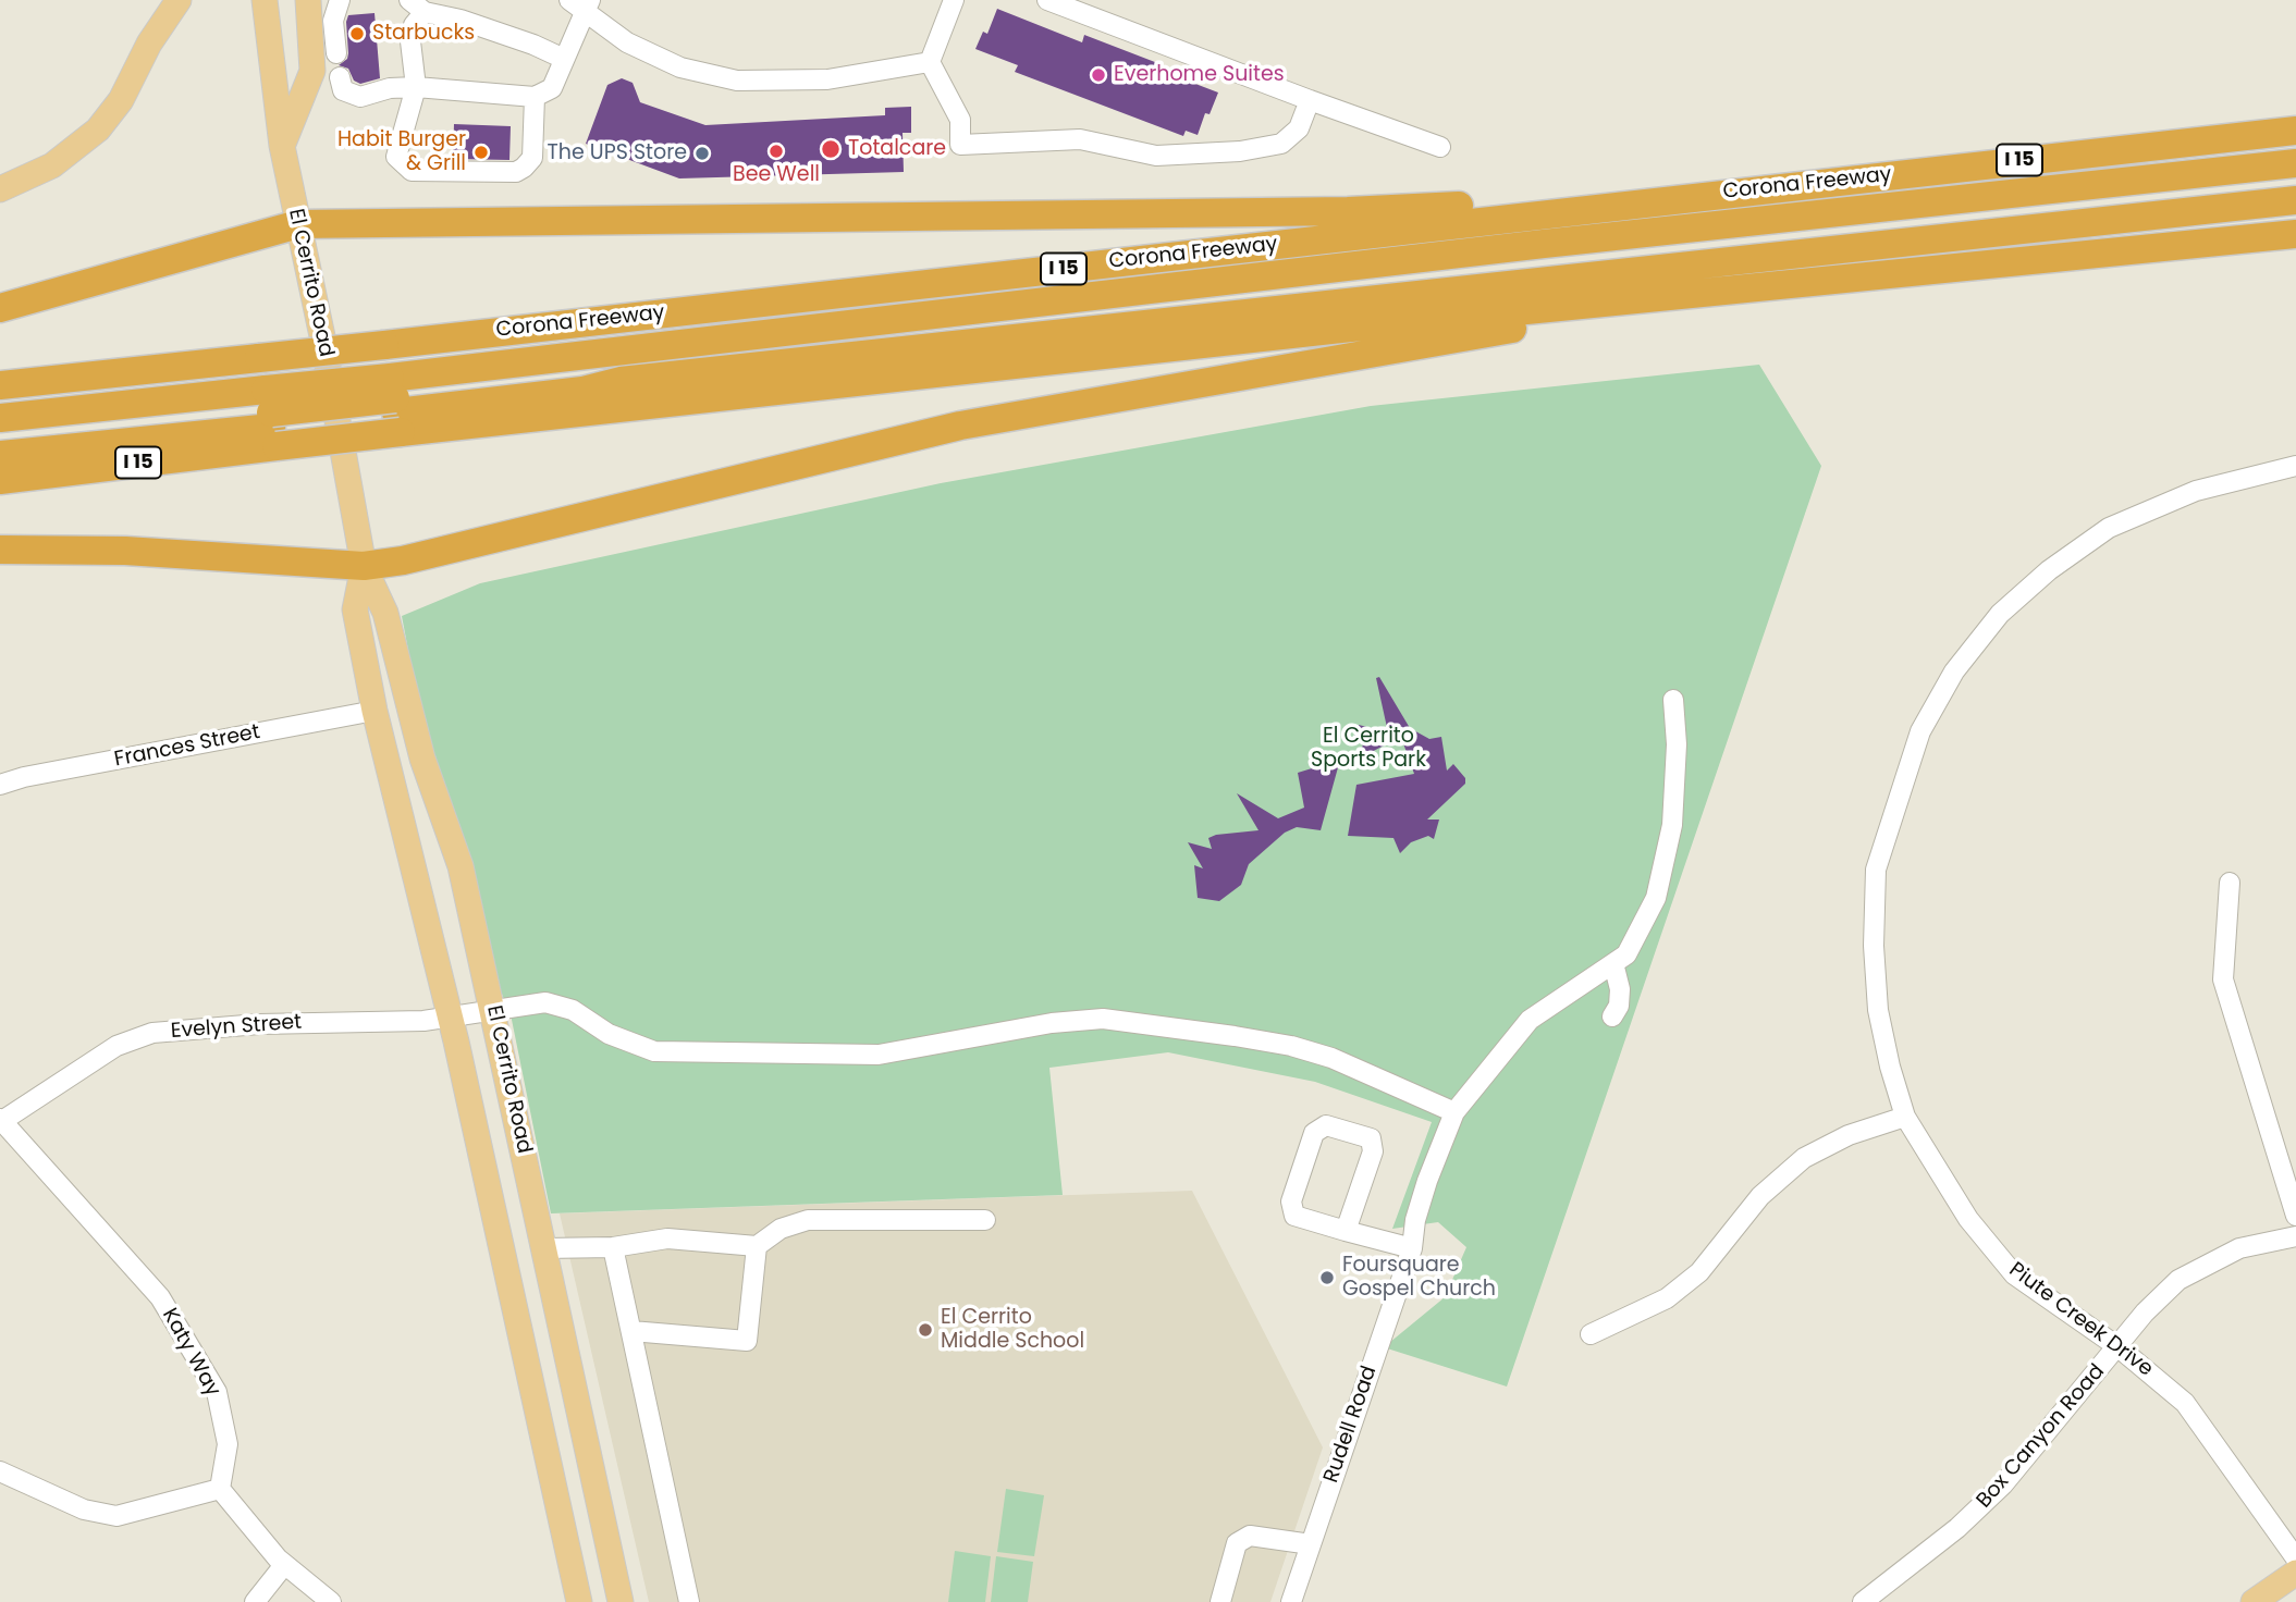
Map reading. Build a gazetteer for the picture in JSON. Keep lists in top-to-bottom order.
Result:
{
  "streets": {
    "highway": ["I 15", "Corona Freeway"],
    "main road": ["El Cerrito Road"],
    "street": [
      "Frances Street",
      "Evelyn Street",
      "Piute Creek Drive",
      "Katy Way",
      "Rudell Road",
      "Box Canyon Road"
    ]
  },
  "crossings": [
    ["El Cerrito Road", "Frances Street"],
    ["El Cerrito Road", "Evelyn Street"],
    ["Evelyn Street", "Katy Way"],
    ["Evelyn Street", "Rudell Road"],
    ["Piute Creek Drive", "Box Canyon Road"]
  ],
  "parks": ["El Cerrito Sports Park"],
  "places": [
    "Starbucks",
    "Everhome Suites",
    "Totalcare",
    "Bee Well",
    "Habit Burger & Grill",
    "The UPS Store",
    "Foursquare Gospel Church",
    "El Cerrito Middle School"
  ]
}
